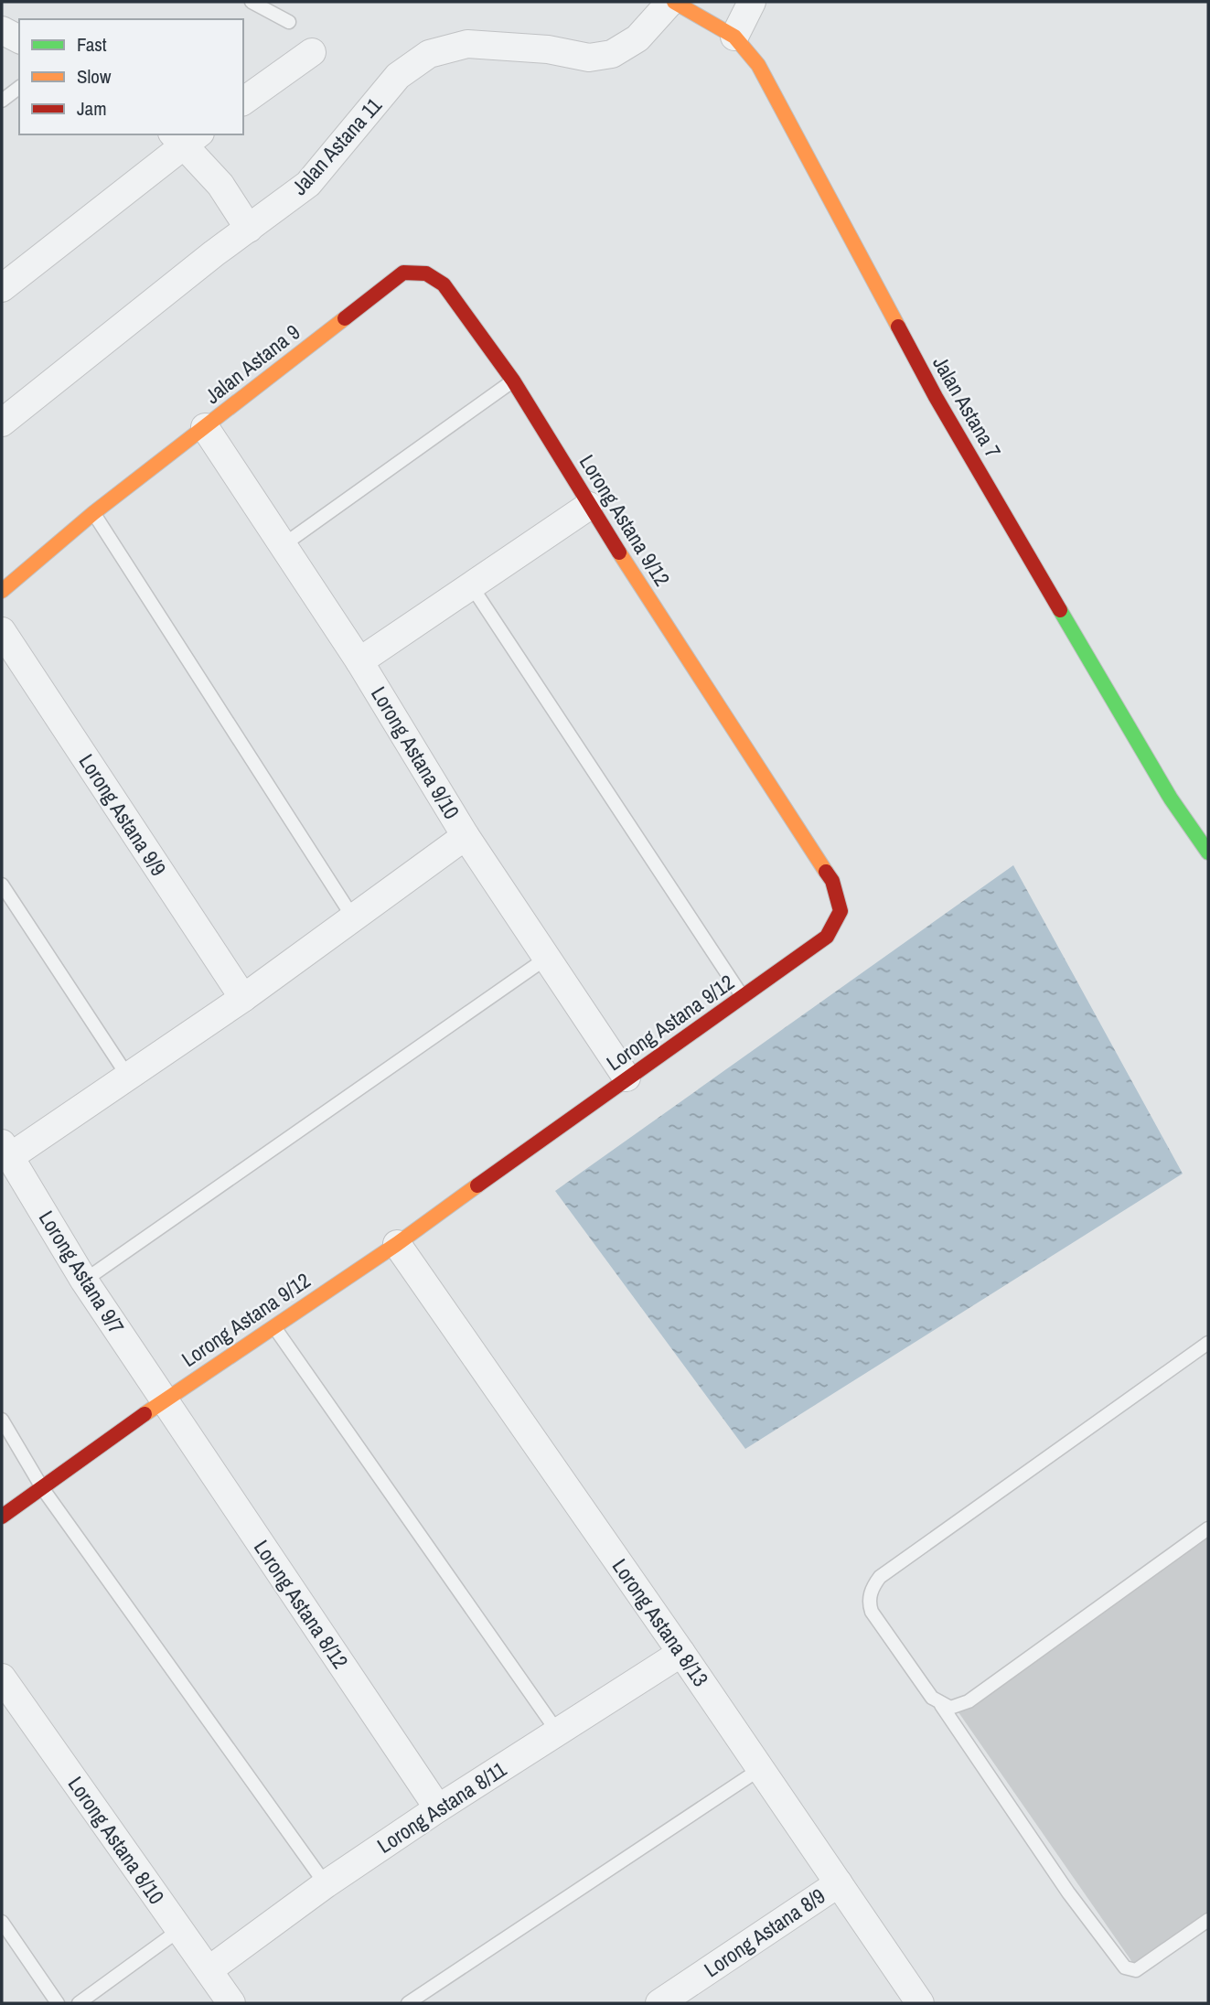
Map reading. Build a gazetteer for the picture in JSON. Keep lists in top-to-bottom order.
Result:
{
  "streets": {
    "street": [
      "Jalan Astana 11",
      "Jalan Astana 9",
      "Jalan Astana 7",
      "Lorong Astana 9/12",
      "Lorong Astana 9/10",
      "Lorong Astana 9/9",
      "Lorong Astana 9/7",
      "Lorong Astana 8/12",
      "Lorong Astana 8/13",
      "Lorong Astana 8/11",
      "Lorong Astana 8/10",
      "Lorong Astana 8/9"
    ]
  },
  "crossings": [
    ["Jalan Astana 11", "Jalan Astana 7"],
    ["Jalan Astana 9", "Lorong Astana 9/12"],
    ["Jalan Astana 9", "Lorong Astana 9/10"],
    ["Lorong Astana 9/12", "Lorong Astana 9/10"],
    ["Lorong Astana 9/12", "Lorong Astana 9/7"],
    ["Lorong Astana 9/12", "Lorong Astana 8/12"],
    ["Lorong Astana 9/12", "Lorong Astana 8/13"],
    ["Lorong Astana 9/7", "Lorong Astana 8/12"],
    ["Lorong Astana 8/12", "Lorong Astana 8/11"],
    ["Lorong Astana 8/13", "Lorong Astana 8/11"],
    ["Lorong Astana 8/13", "Lorong Astana 8/9"],
    ["Lorong Astana 8/11", "Lorong Astana 8/10"]
  ],
  "legend": ["Fast", "Slow", "Jam"]
}
